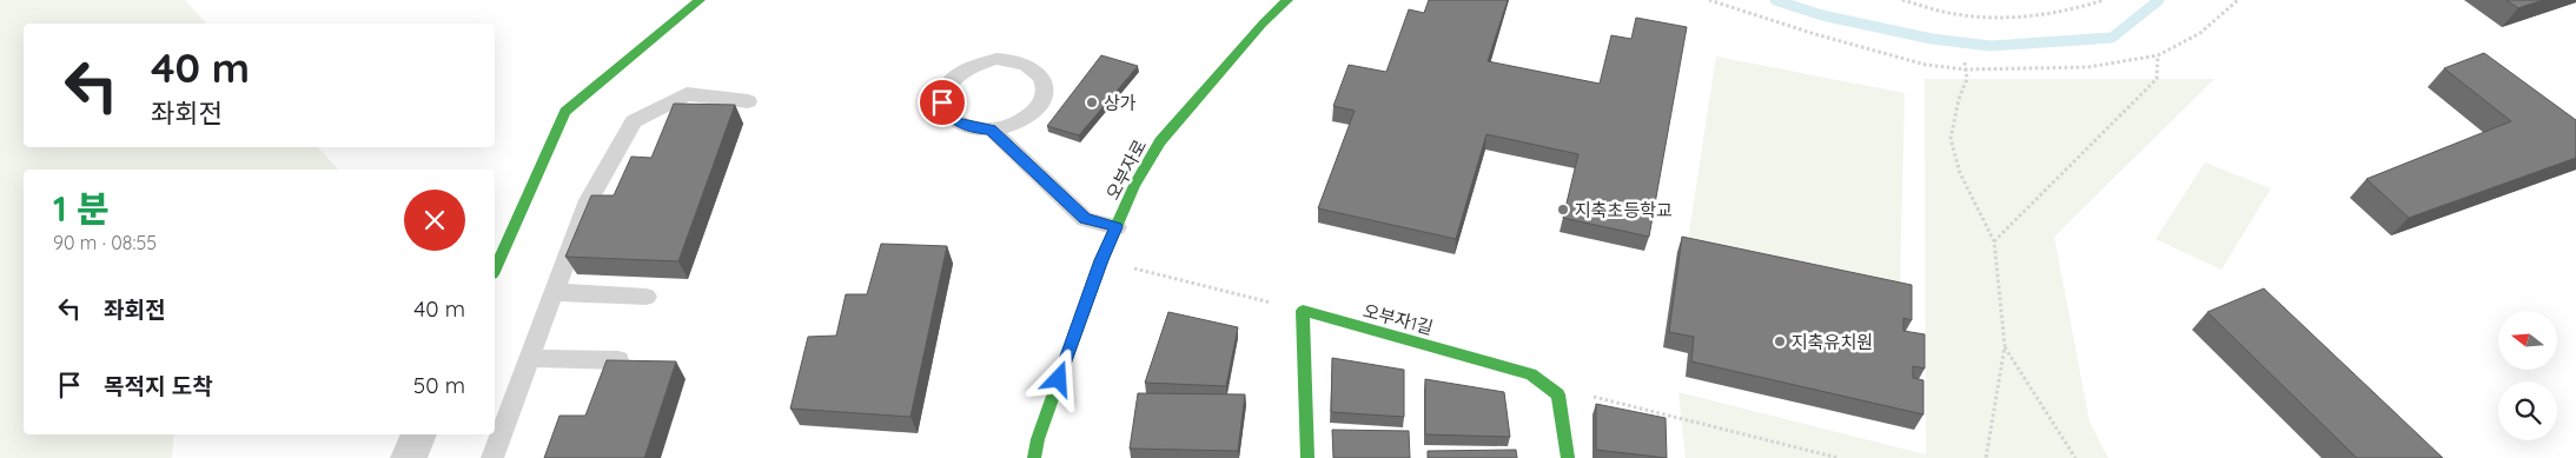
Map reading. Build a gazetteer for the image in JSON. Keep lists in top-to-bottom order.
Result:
{
  "streets": {
    "street": ["오부자로", "오부자1길"]
  },
  "places": ["상가", "지축초등학교", "지축유치원"],
  "north": "left",
  "page": {
    "turn": ["40 m", "좌회전"],
    "heading": ["1 분", "90 m · 08:55"],
    "list": [
      {
        "name": "좌회전",
        "value": "40 m"
      },
      {
        "name": "목적지 도착",
        "value": "50 m"
      }
    ]
  }
}
